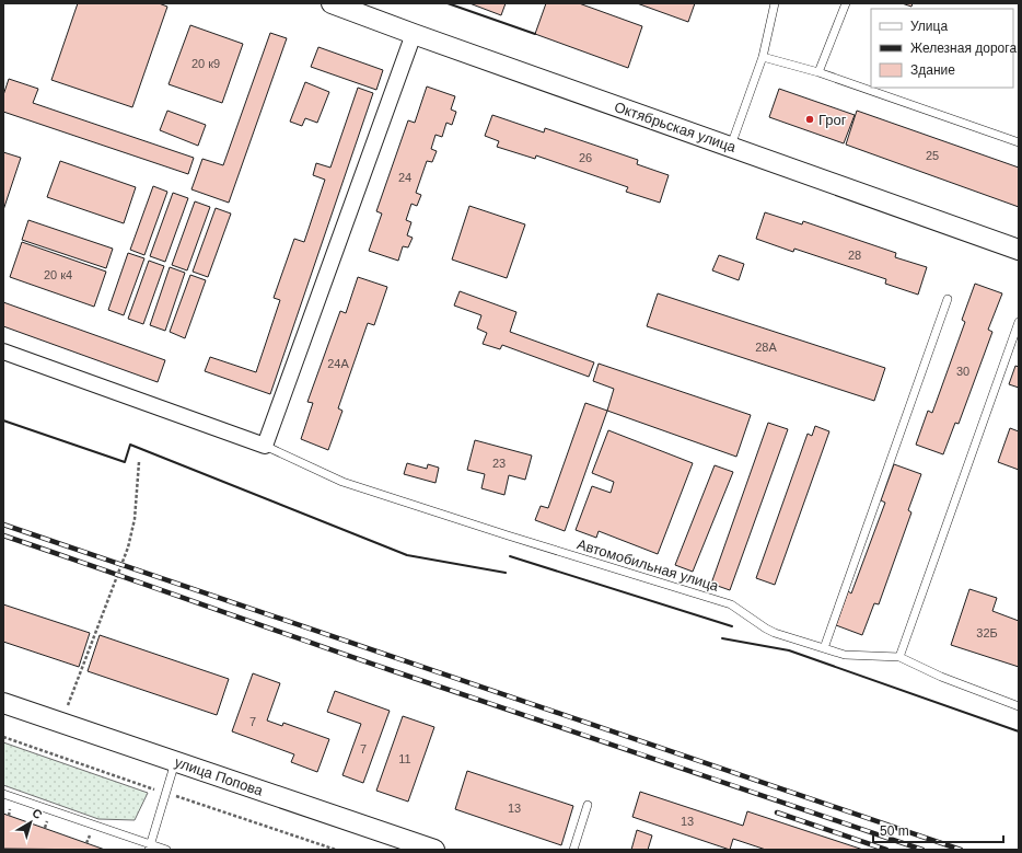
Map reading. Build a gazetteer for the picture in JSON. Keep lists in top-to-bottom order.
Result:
{
  "streets": {
    "street": ["Октябрьская улица", "улица Попова"],
    "lane": ["Автомобильная улица"]
  },
  "places": ["Грог"],
  "house_numbers": [
    "20 к9",
    "25",
    "26",
    "24",
    "28",
    "20 к4",
    "28А",
    "24А",
    "30",
    "23",
    "32Б",
    "7",
    "7",
    "11",
    "13",
    "13"
  ],
  "legend": ["Улица", "Железная дорога", "Здание"],
  "scale_bar": "50 m",
  "north": "top right"
}
